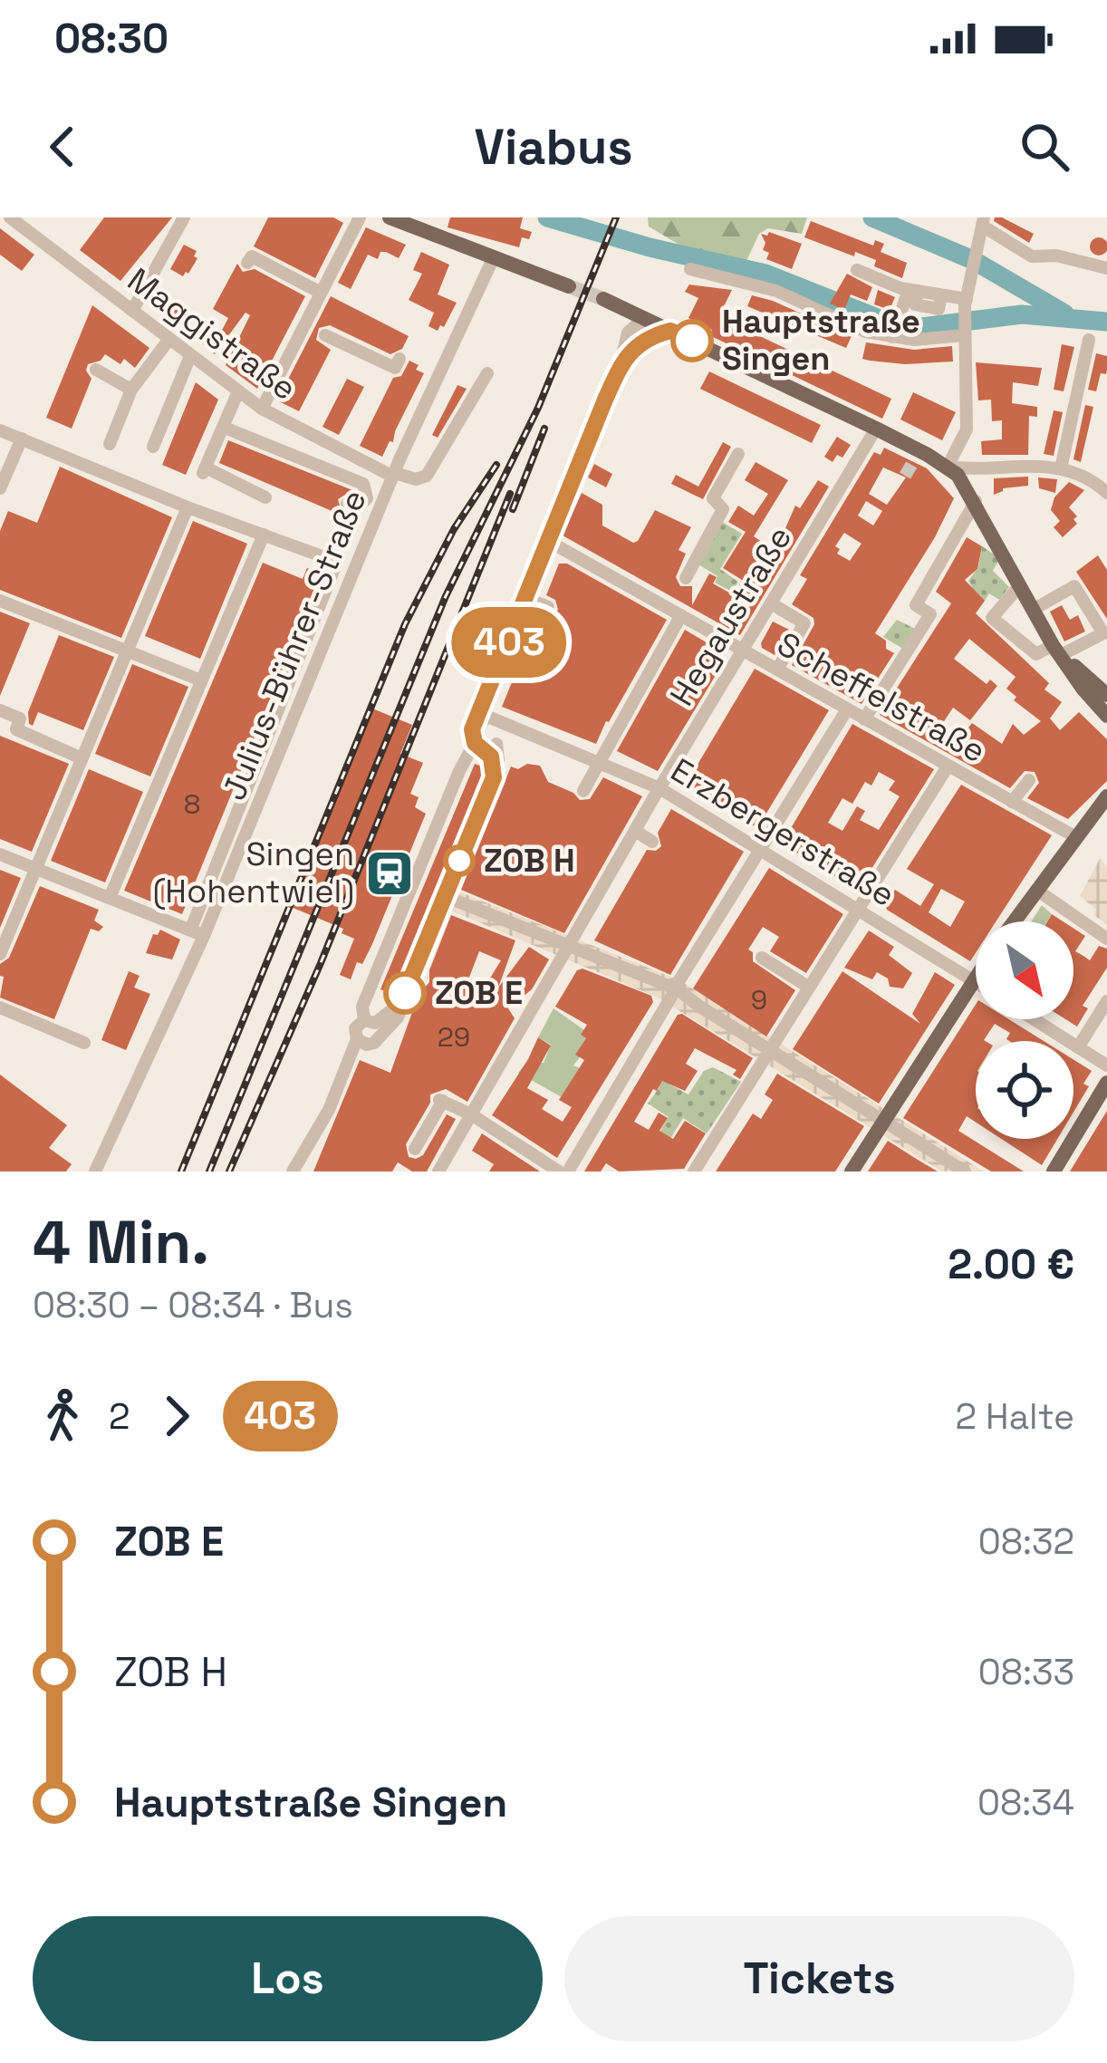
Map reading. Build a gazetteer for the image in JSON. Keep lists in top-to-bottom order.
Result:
{
  "streets": {
    "street": [
      "Maggistraße",
      "Hegaustraße",
      "Julius-Bührer-Straße",
      "Scheffelstraße",
      "Erzbergerstraße"
    ]
  },
  "crossings": [
    ["Maggistraße", "Julius-Bührer-Straße"],
    ["Hegaustraße", "Scheffelstraße"],
    ["Hegaustraße", "Erzbergerstraße"]
  ],
  "places": {
    "other": ["Hauptstraße Singen", "ZOB H", "ZOB E"],
    "station": ["Singen (Hohentwiel)"]
  },
  "lines": ["bus line 403"],
  "house_numbers": ["8", "9", "29"],
  "north": "bottom right",
  "page": {
    "status": "08:30",
    "header": "Viabus",
    "on_map": "403",
    "heading": ["4 Min.", "08:30 – 08:34 · Bus", "2.00 €"],
    "legs": ["2", "403", "2 Halte"],
    "list": [
      {
        "name": "ZOB E",
        "value": "08:32"
      },
      {
        "name": "ZOB H",
        "value": "08:33"
      },
      {
        "name": "Hauptstraße Singen",
        "value": "08:34"
      }
    ],
    "buttons": ["Los", "Tickets"]
  }
}
